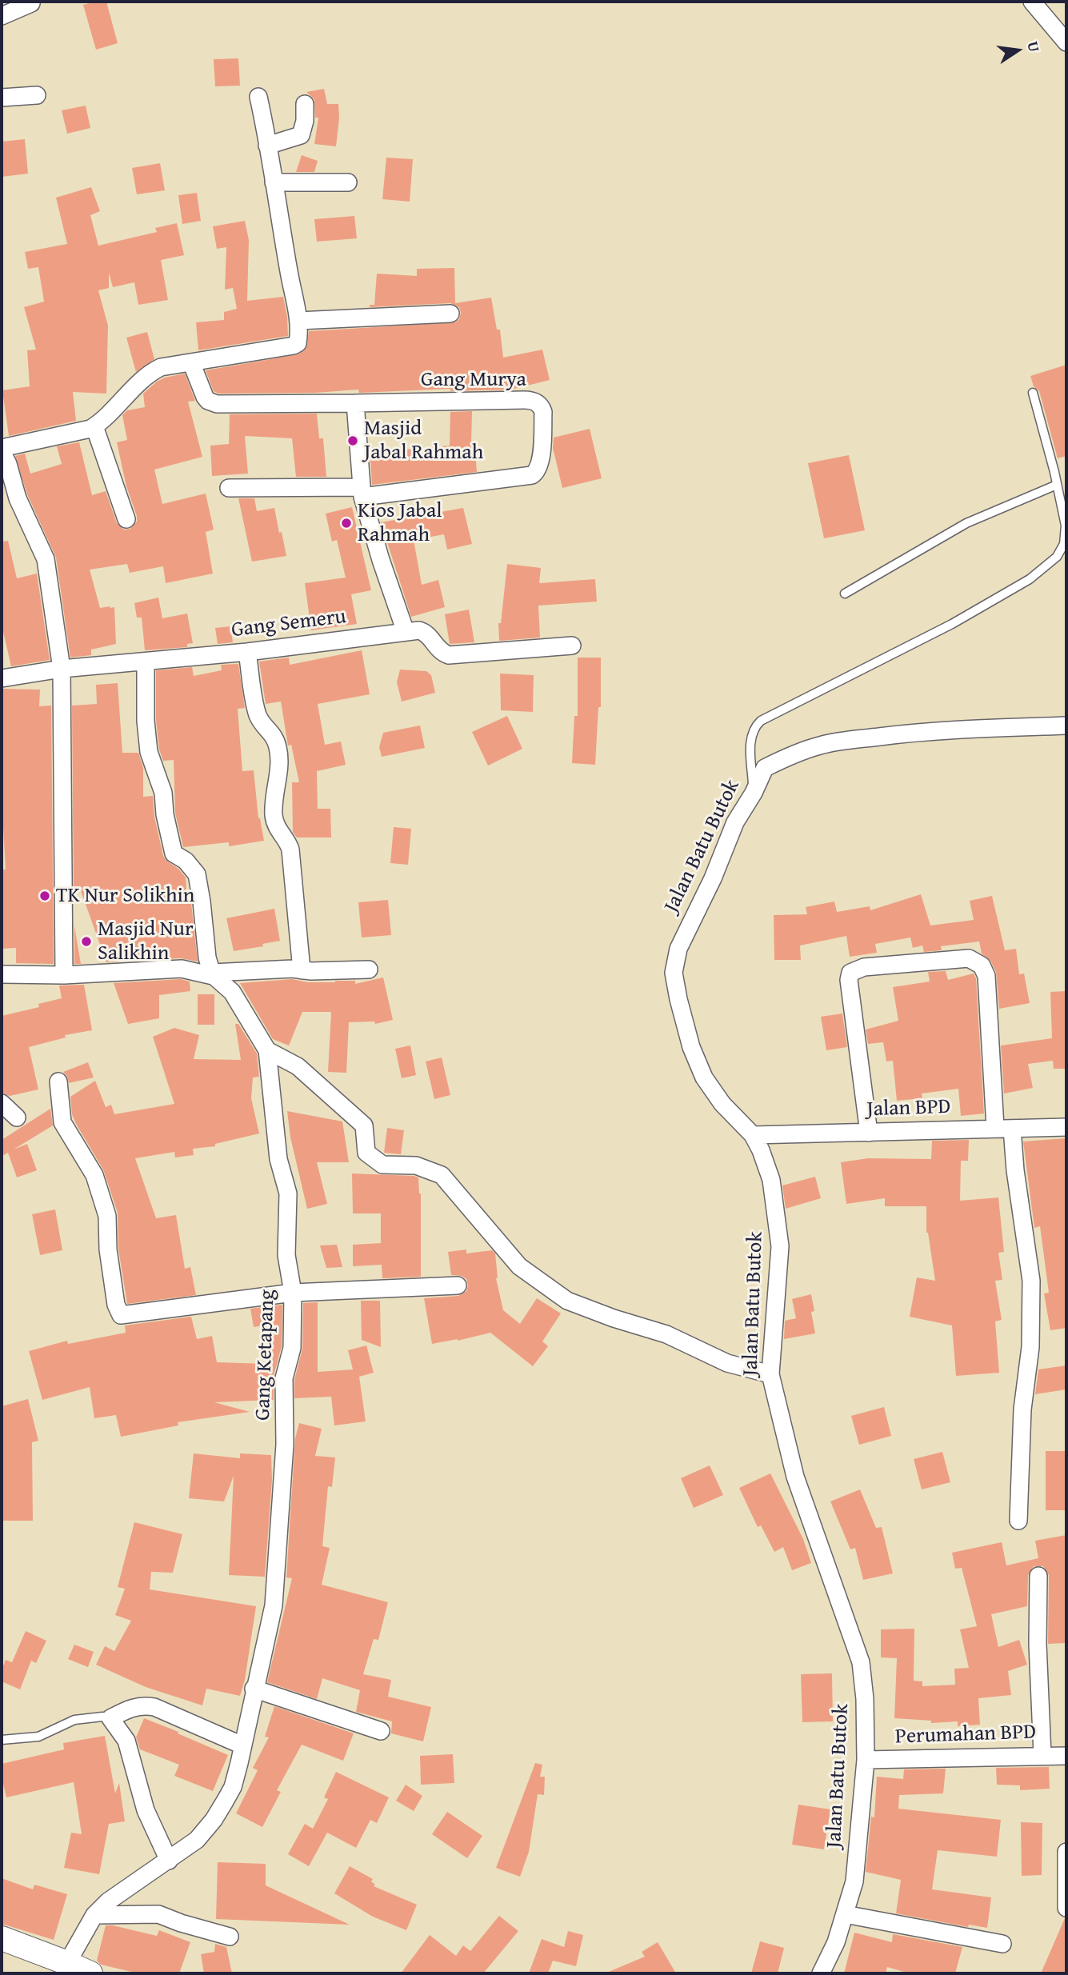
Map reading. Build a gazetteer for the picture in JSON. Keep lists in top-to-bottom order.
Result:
{
  "streets": {
    "street": [
      "Gang Murya",
      "Gang Semeru",
      "Jalan Batu Butok",
      "Jalan BPD",
      "Gang Ketapang",
      "Perumahan BPD"
    ]
  },
  "crossings": [
    ["Jalan Batu Butok", "Jalan BPD"],
    ["Jalan Batu Butok", "Perumahan BPD"]
  ],
  "places": [
    "Masjid Jabal Rahmah",
    "Kios Jabal Rahmah",
    "TK Nur Solikhin",
    "Masjid Nur Salikhin"
  ],
  "north": "right"
}
